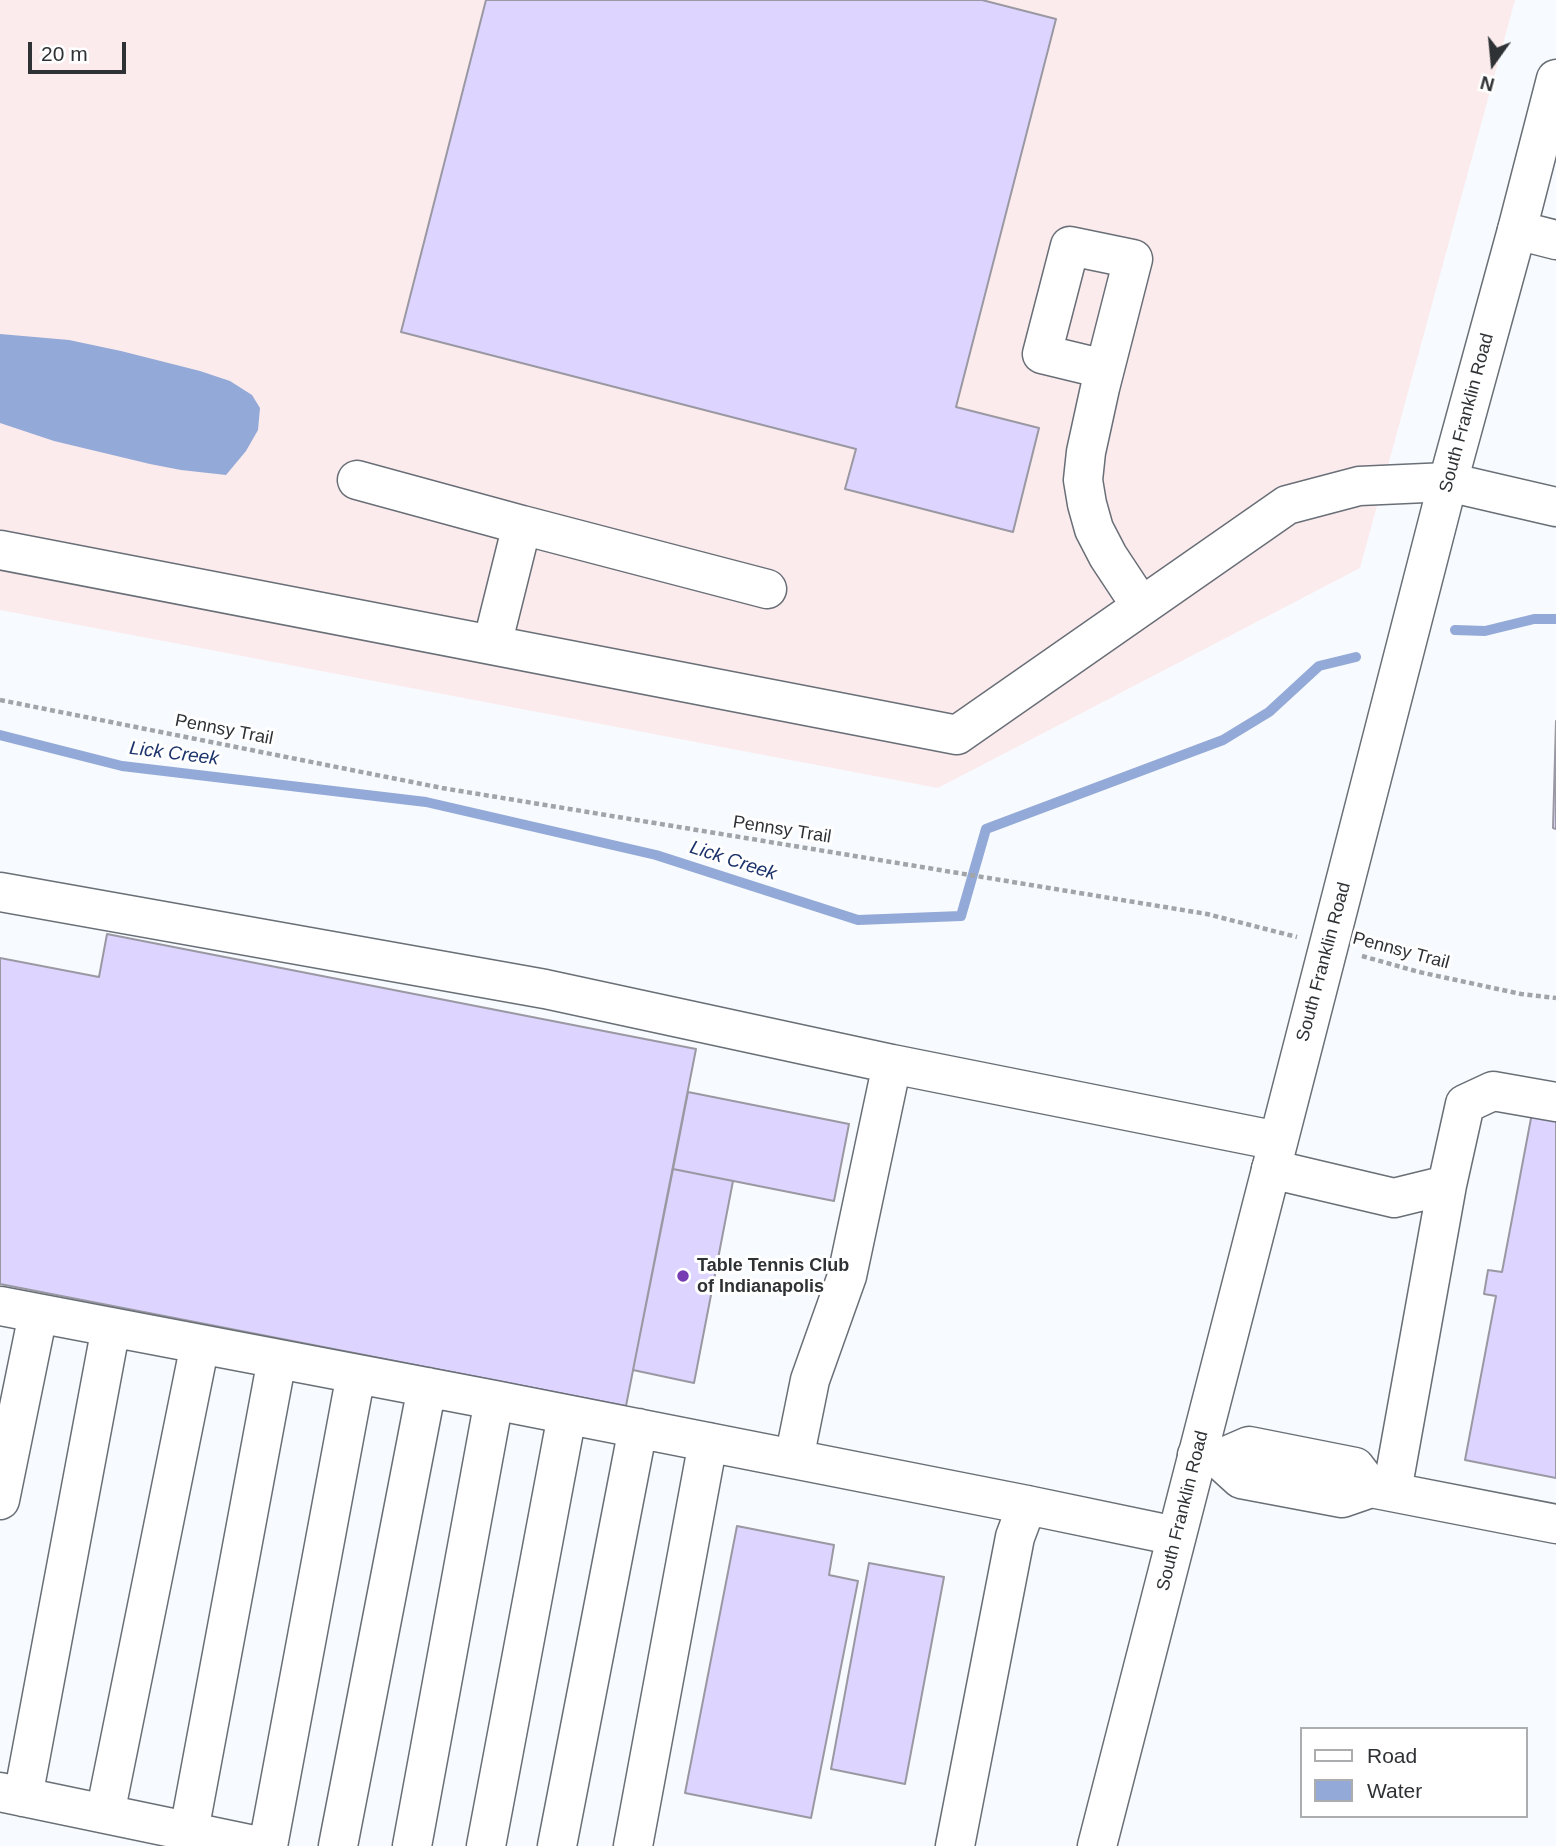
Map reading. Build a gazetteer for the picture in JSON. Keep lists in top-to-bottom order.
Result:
{
  "streets": {
    "main road": ["South Franklin Road"],
    "path": ["Pennsy Trail"]
  },
  "crossings": [
    ["South Franklin Road", "Pennsy Trail"]
  ],
  "water": ["Lick Creek"],
  "places": ["Table Tennis Club of Indianapolis"],
  "legend": ["Road", "Water"],
  "scale_bar": "20 m",
  "north": "bottom"
}
